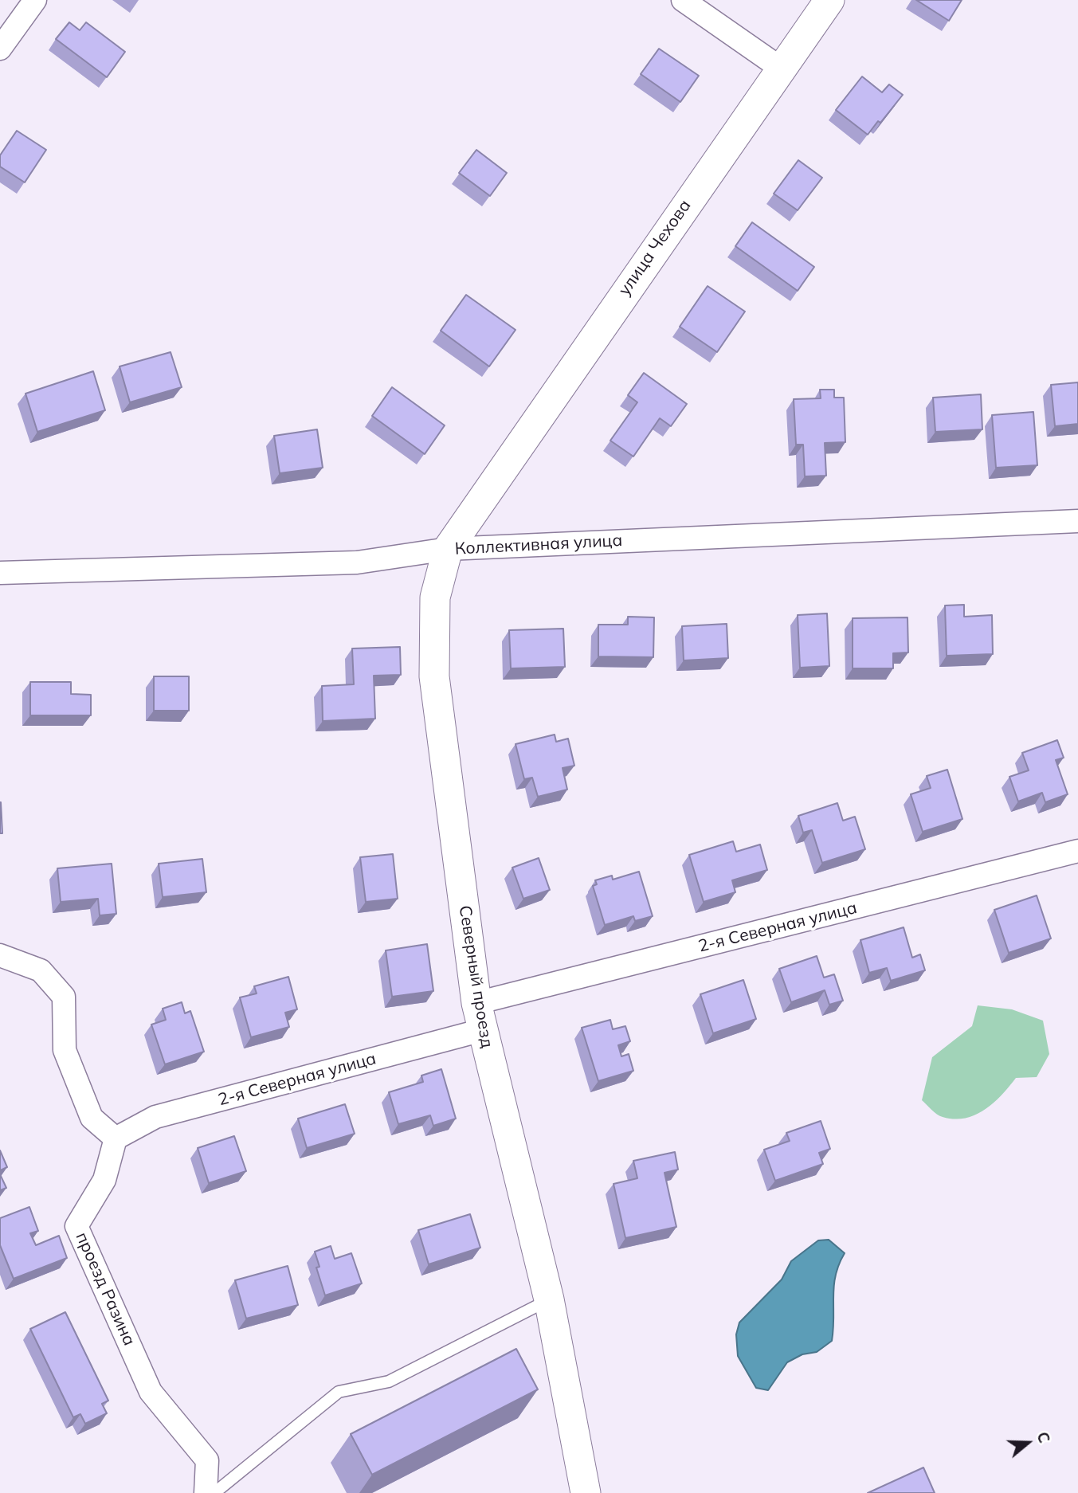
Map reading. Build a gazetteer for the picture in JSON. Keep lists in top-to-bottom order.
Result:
{
  "streets": {
    "street": [
      "улица Чехова",
      "Коллективная улица",
      "2-я Северная улица",
      "Северный проезд",
      "проезд Разина"
    ]
  },
  "crossings": [
    ["улица Чехова", "Северный проезд"],
    ["Коллективная улица", "Северный проезд"],
    ["2-я Северная улица", "Северный проезд"],
    ["2-я Северная улица", "проезд Разина"]
  ],
  "north": "right"
}
